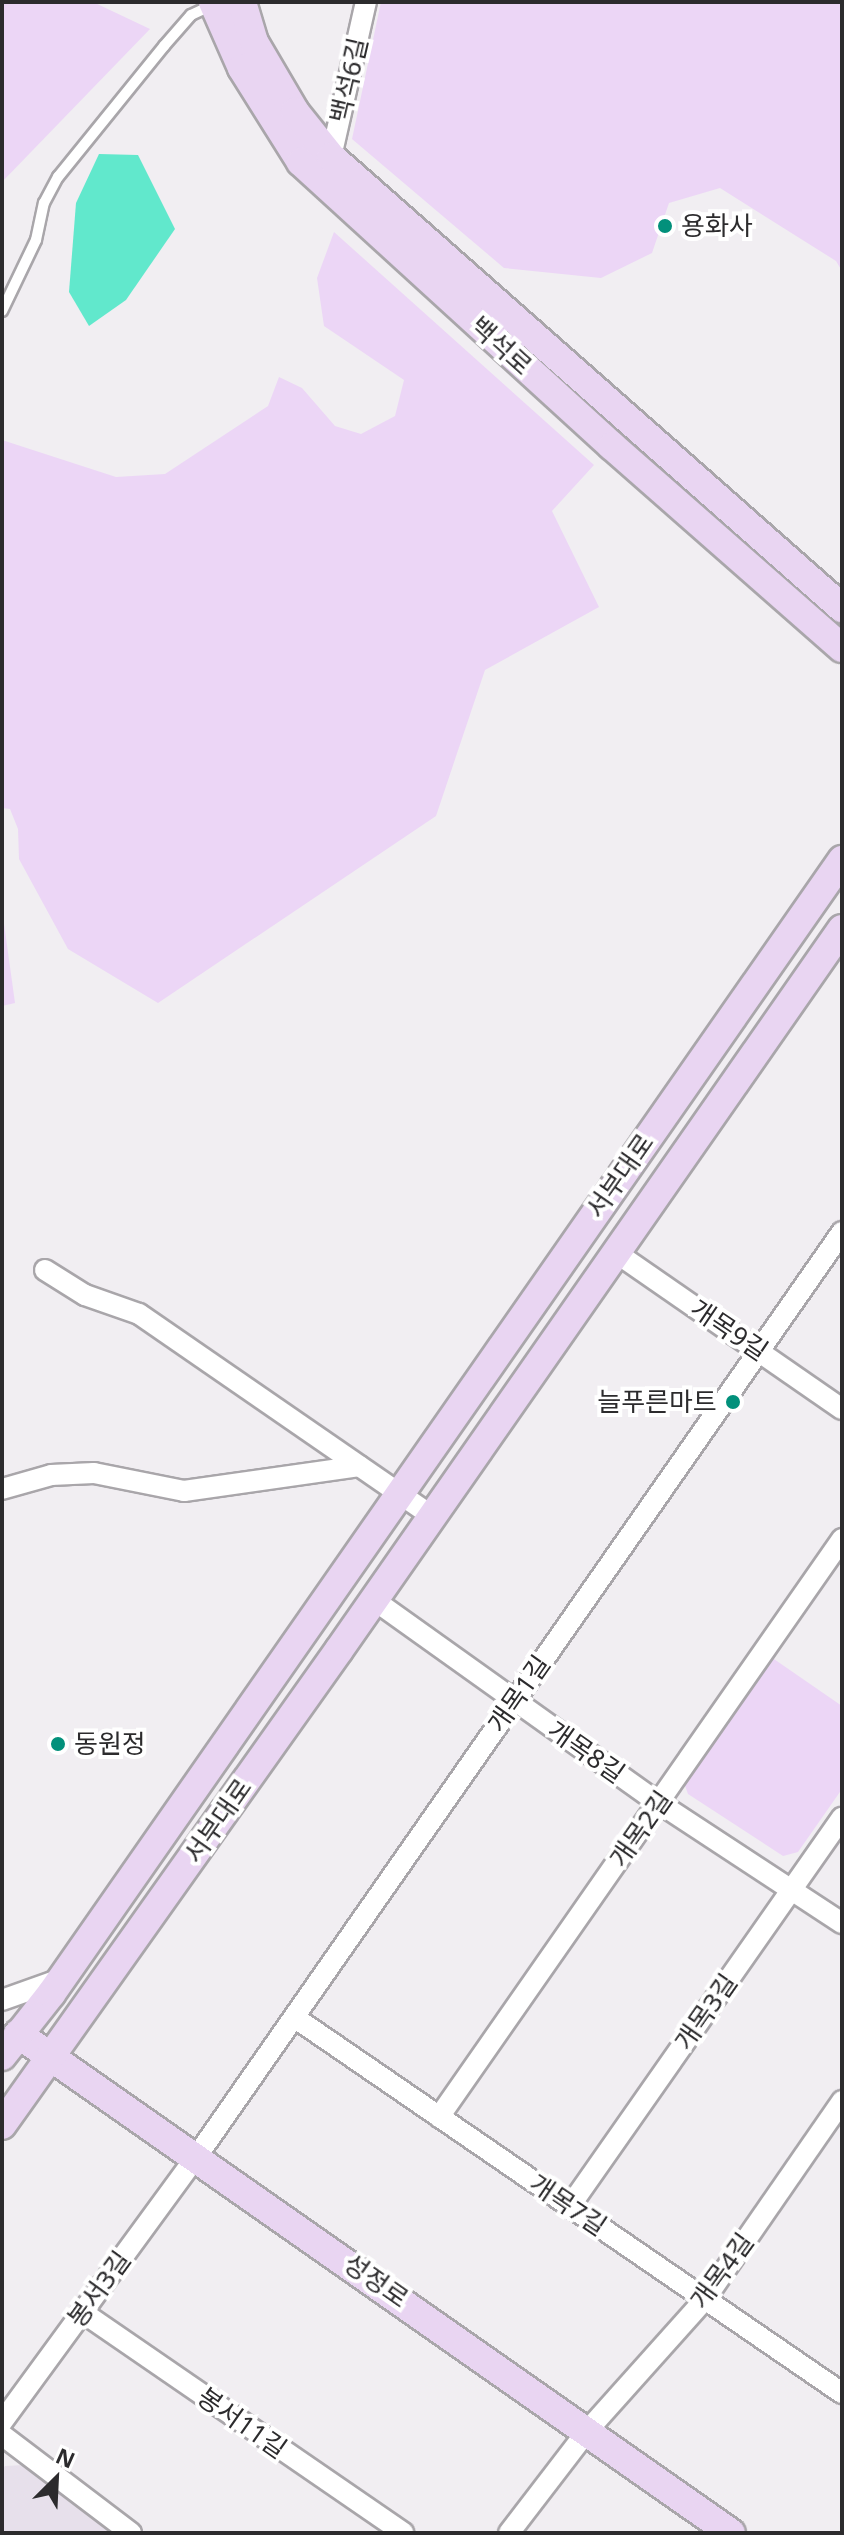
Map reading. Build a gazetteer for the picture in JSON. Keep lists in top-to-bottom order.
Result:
{
  "streets": {
    "main road": ["백석로", "서부대로", "성정로"],
    "street": [
      "백석6길",
      "개목9길",
      "개목1길",
      "개목8길",
      "개목2길",
      "개목3길",
      "개목7길",
      "개목4길",
      "봉서3길",
      "봉서11길"
    ]
  },
  "crossings": [
    ["백석6길", "백석로"],
    ["서부대로", "개목9길"],
    ["서부대로", "개목8길"],
    ["서부대로", "성정로"],
    ["개목9길", "개목1길"],
    ["개목1길", "개목8길"],
    ["개목1길", "개목7길"],
    ["개목1길", "성정로"],
    ["개목1길", "봉서3길"],
    ["개목8길", "개목2길"],
    ["개목8길", "개목3길"],
    ["개목2길", "개목7길"],
    ["개목3길", "개목7길"],
    ["개목7길", "개목4길"],
    ["개목4길", "성정로"],
    ["성정로", "봉서3길"],
    ["봉서3길", "봉서11길"]
  ],
  "places": ["용화사", "늘푸른마트", "동원정"],
  "north": "top right"
}
